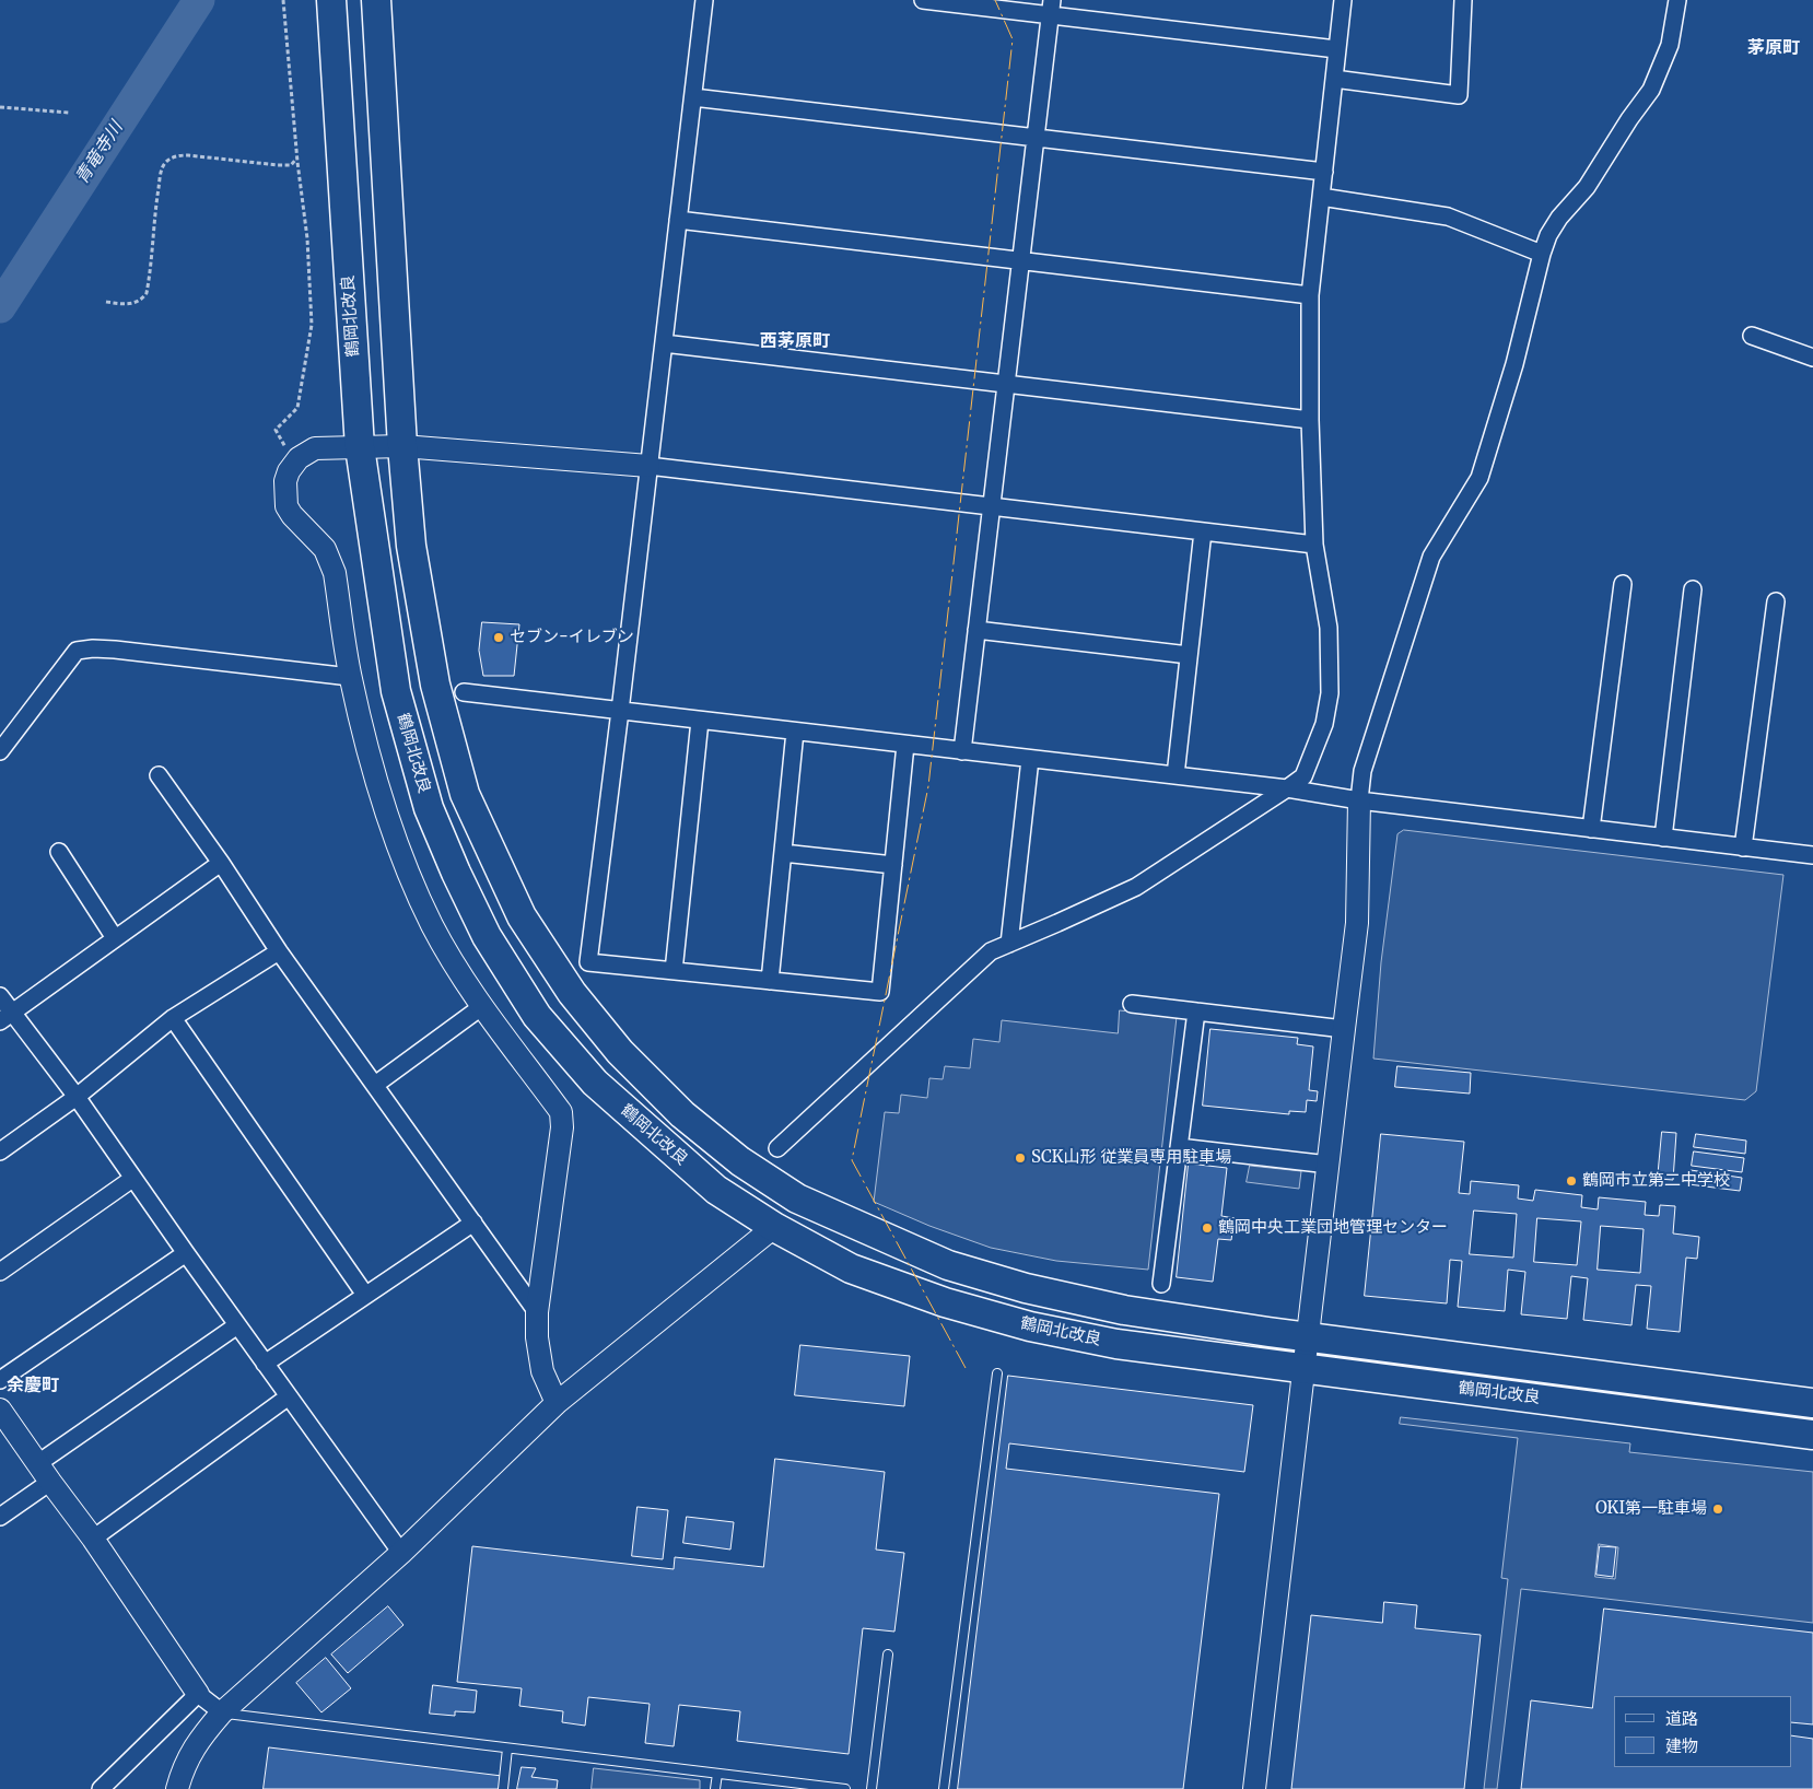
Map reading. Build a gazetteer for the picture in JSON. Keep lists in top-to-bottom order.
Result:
{
  "streets": {
    "highway": ["鶴岡北改良"]
  },
  "districts": ["茅原町", "西茅原町", "余慶町"],
  "water": ["青竜寺川"],
  "places": [
    "セブン-イレブン",
    "SCK山形 従業員専用駐車場",
    "鶴岡市立第二中学校",
    "鶴岡中央工業団地管理センター",
    "OKI第一駐車場"
  ],
  "legend": ["道路", "建物"]
}
